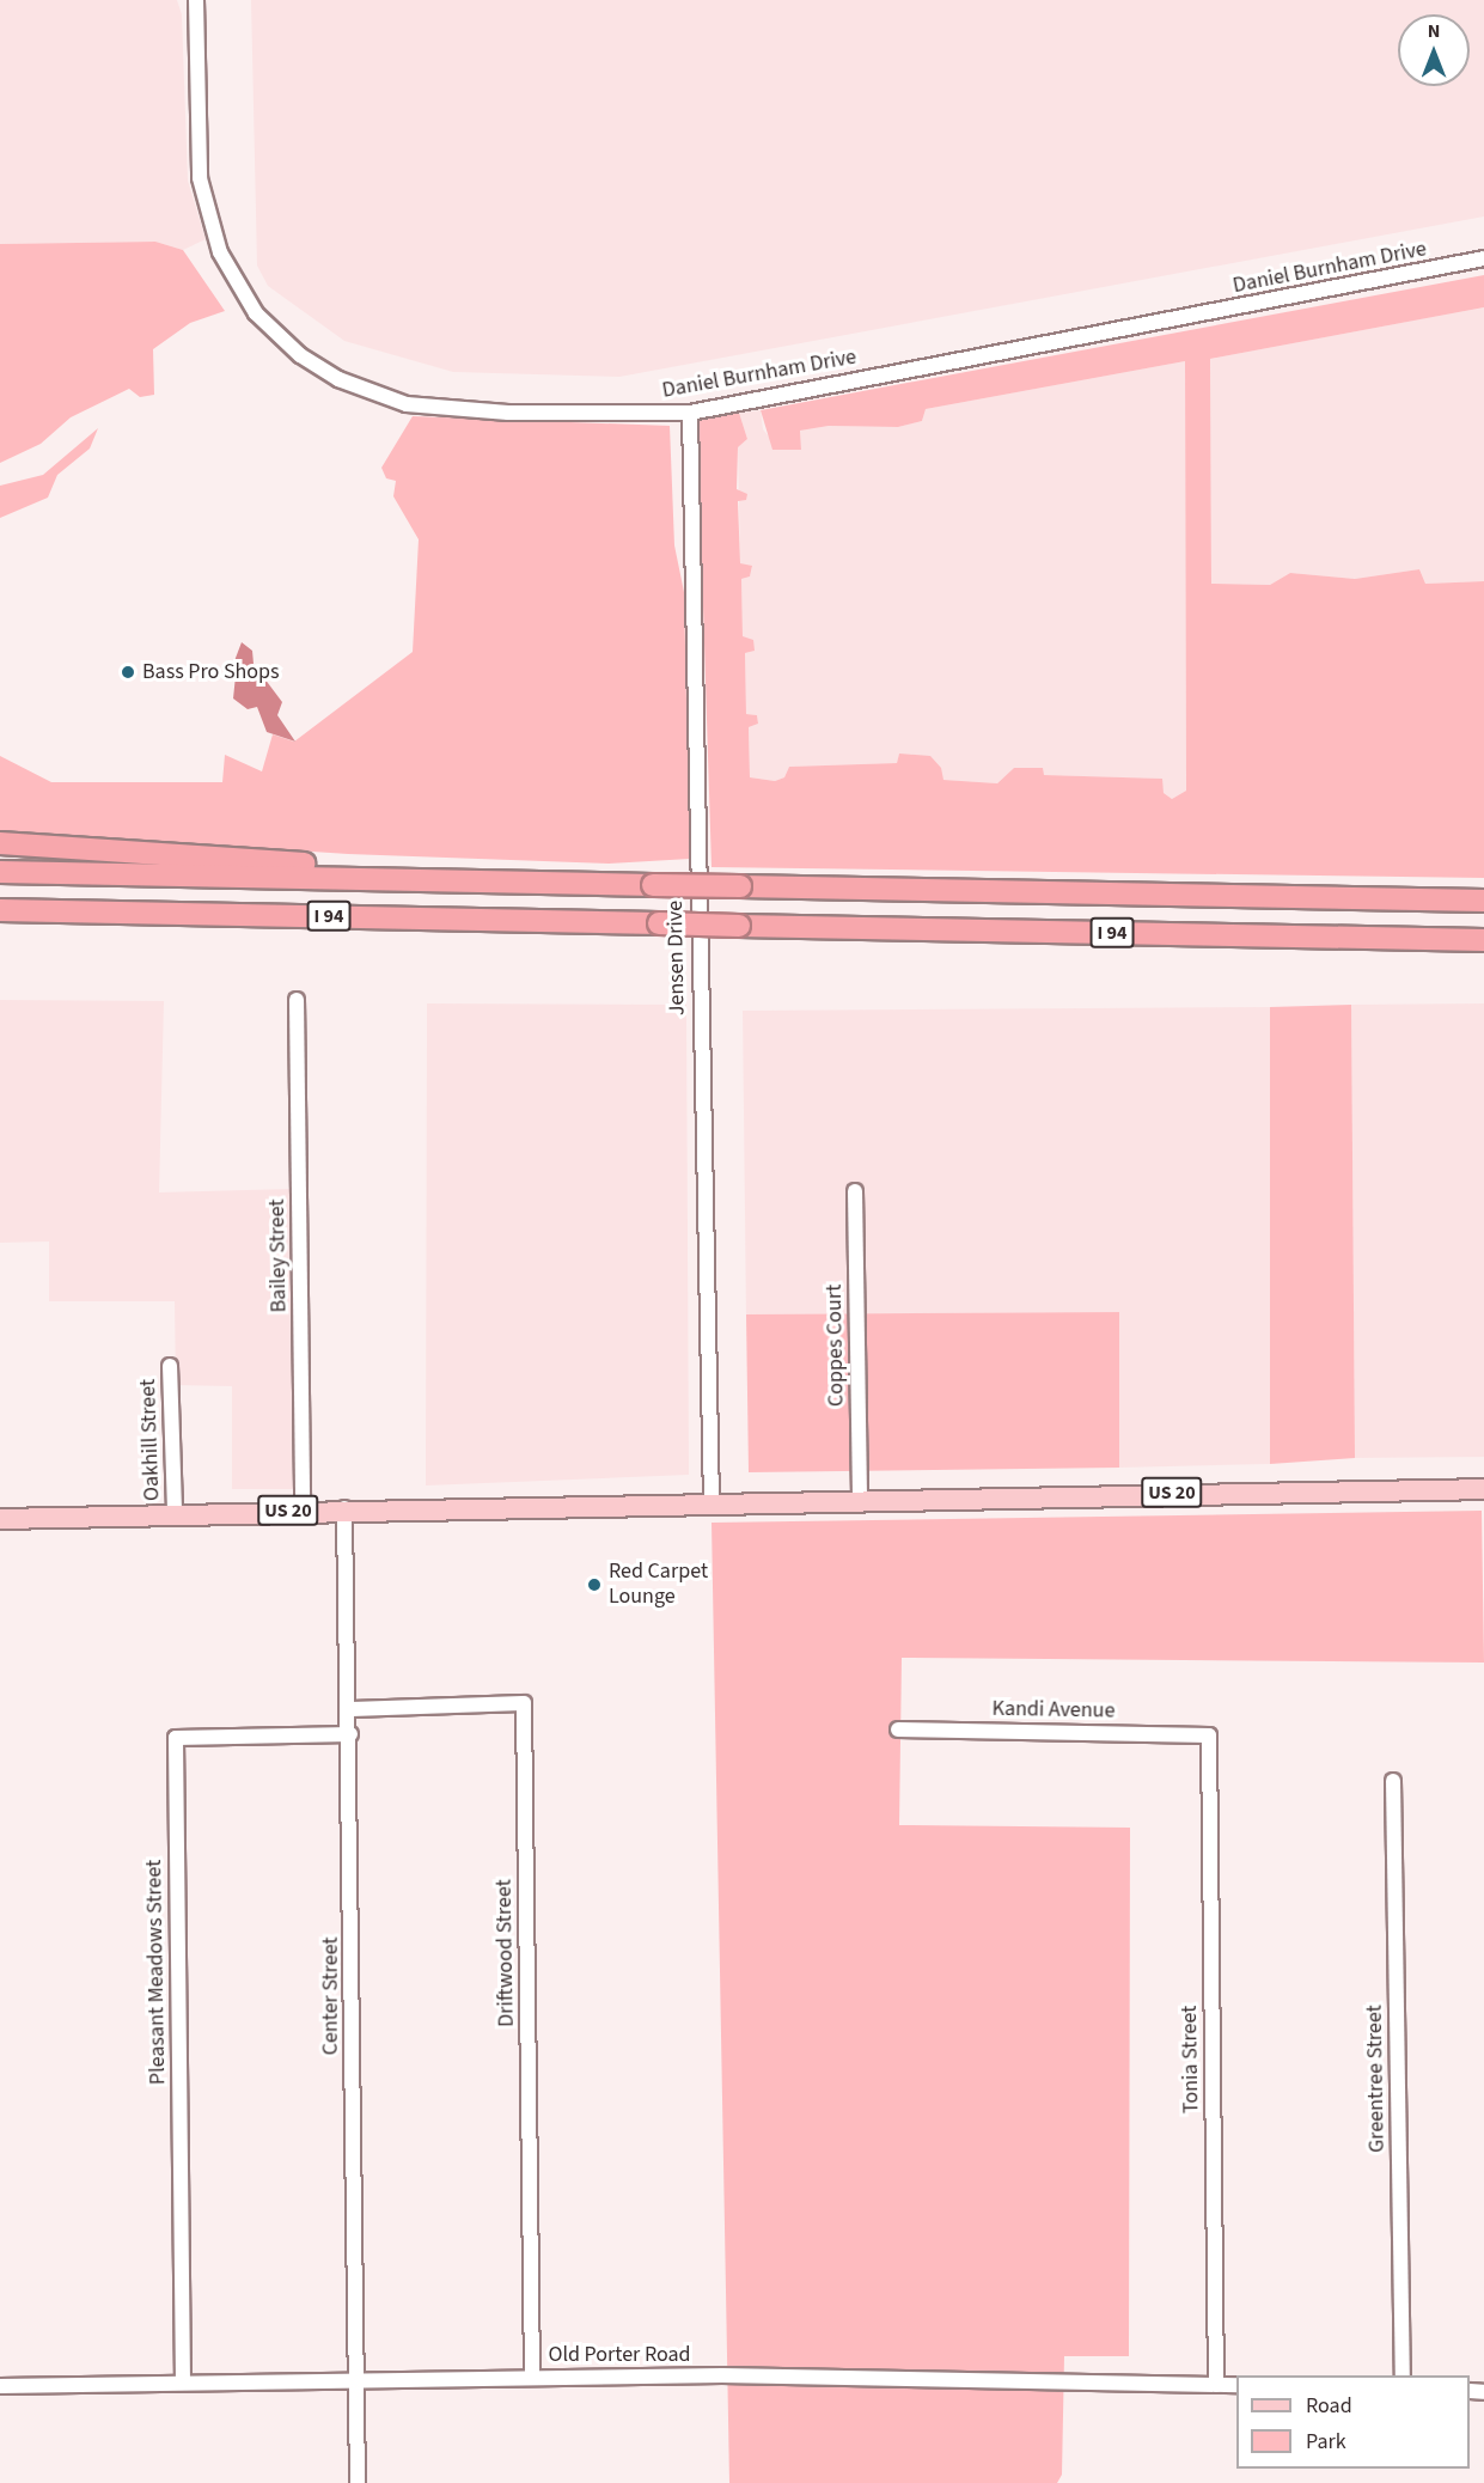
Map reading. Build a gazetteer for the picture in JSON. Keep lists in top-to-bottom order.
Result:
{
  "streets": {
    "highway": ["I 94"],
    "main road": ["US 20"],
    "street": [
      "Daniel Burnham Drive",
      "Jensen Drive",
      "Bailey Street",
      "Coppes Court",
      "Oakhill Street",
      "Kandi Avenue",
      "Driftwood Street",
      "Pleasant Meadows Street",
      "Center Street",
      "Tonia Street",
      "Greentree Street",
      "Old Porter Road"
    ]
  },
  "crossings": [
    ["Daniel Burnham Drive", "Jensen Drive"],
    ["Jensen Drive", "US 20"],
    ["Bailey Street", "US 20"],
    ["Coppes Court", "US 20"],
    ["Oakhill Street", "US 20"],
    ["US 20", "Center Street"],
    ["Kandi Avenue", "Tonia Street"],
    ["Driftwood Street", "Center Street"],
    ["Driftwood Street", "Old Porter Road"],
    ["Pleasant Meadows Street", "Center Street"],
    ["Pleasant Meadows Street", "Old Porter Road"],
    ["Center Street", "Old Porter Road"],
    ["Tonia Street", "Old Porter Road"]
  ],
  "places": ["Bass Pro Shops", "Red Carpet Lounge"],
  "legend": ["Road", "Park"],
  "north": "top"
}
